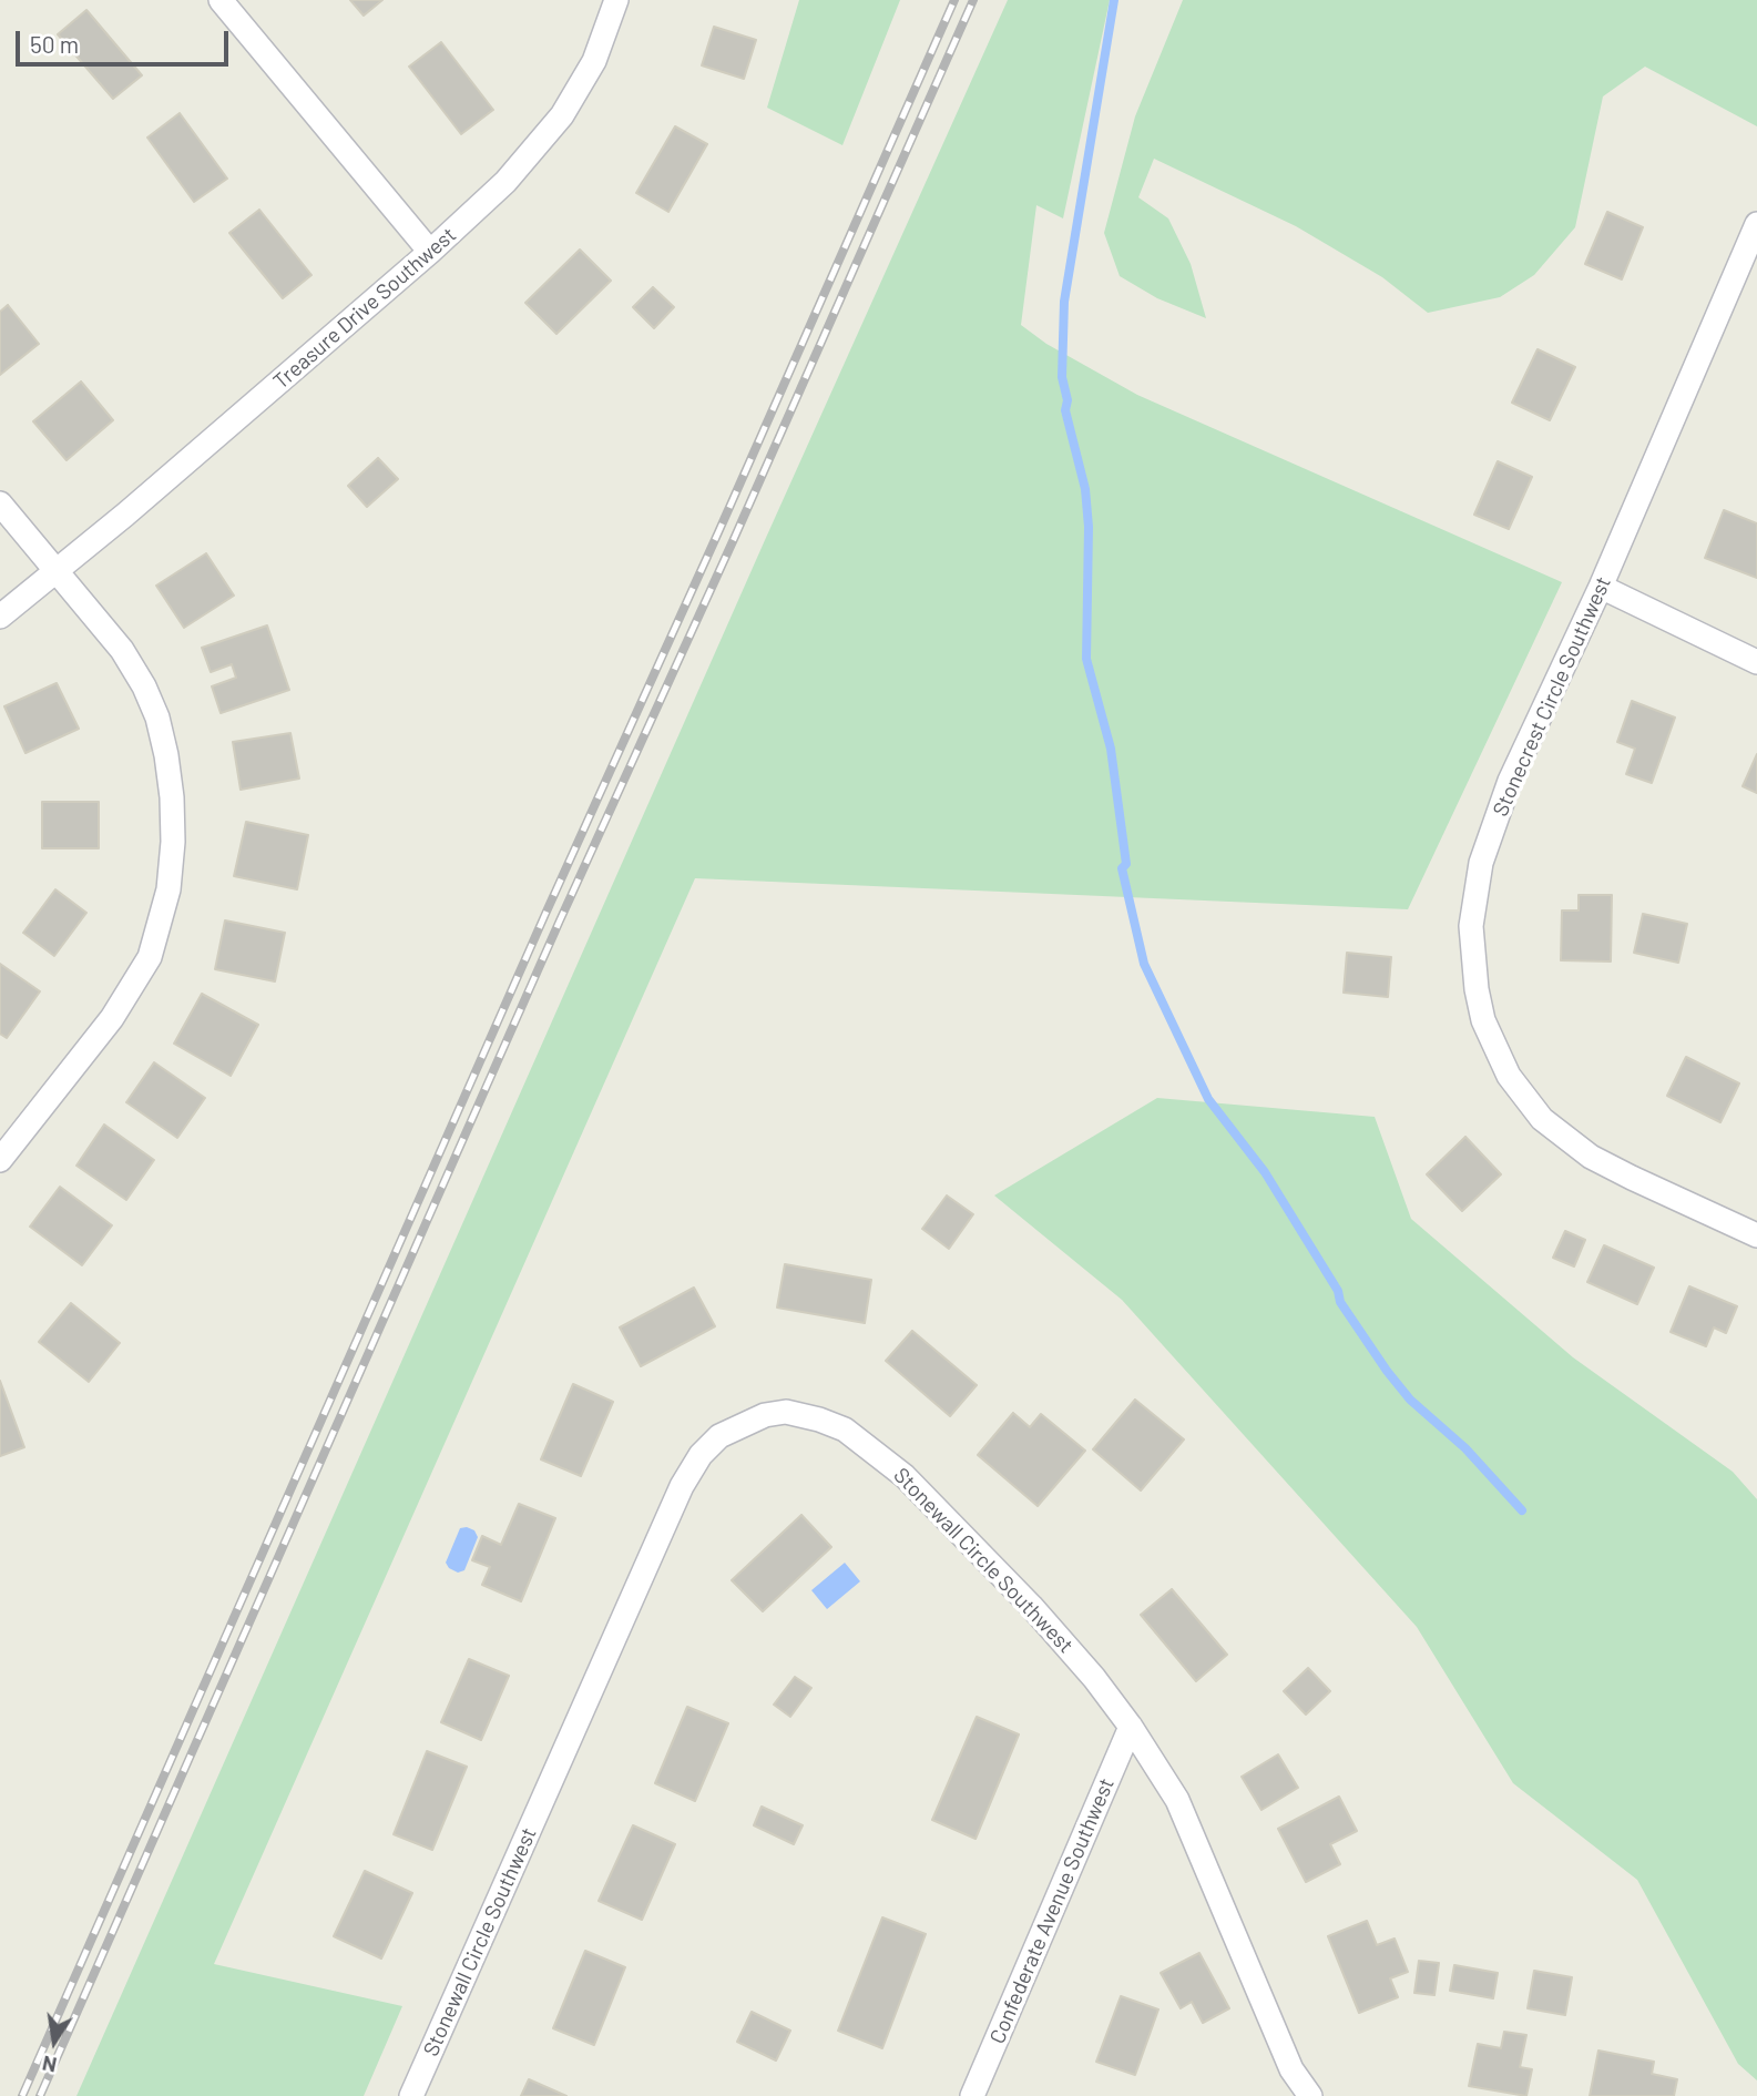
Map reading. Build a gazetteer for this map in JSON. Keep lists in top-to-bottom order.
{
  "streets": {
    "street": [
      "Treasure Drive Southwest",
      "Stonecrest Circle Southwest",
      "Stonewall Circle Southwest",
      "Confederate Avenue Southwest"
    ]
  },
  "crossings": [
    ["Stonewall Circle Southwest", "Confederate Avenue Southwest"]
  ],
  "scale_bar": "50 m",
  "north": "bottom"
}
